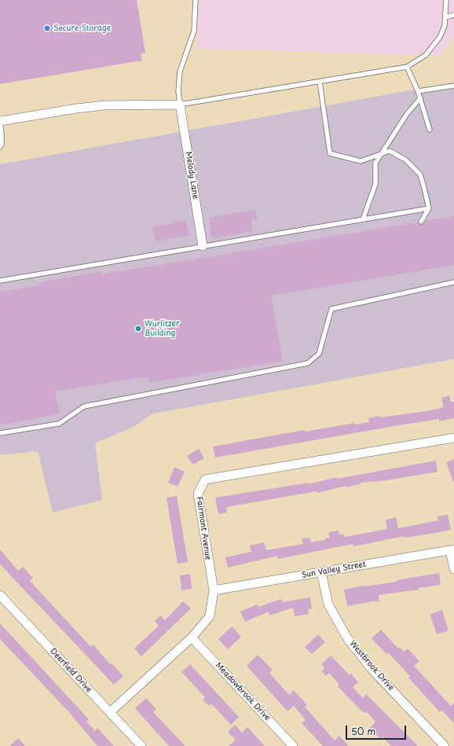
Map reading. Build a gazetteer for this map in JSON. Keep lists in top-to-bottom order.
{
  "streets": {
    "street": [
      "Melody Lane",
      "Fairmont Avenue",
      "Sun Valley Street",
      "Westbrook Drive",
      "Deerfield Drive",
      "Meadowbrook Drive"
    ]
  },
  "crossings": [
    ["Fairmont Avenue", "Sun Valley Street"],
    ["Fairmont Avenue", "Deerfield Drive"],
    ["Fairmont Avenue", "Meadowbrook Drive"],
    ["Sun Valley Street", "Westbrook Drive"]
  ],
  "places": ["Secure Storage", "Wurlitzer Building"],
  "scale_bar": "50 m"
}
